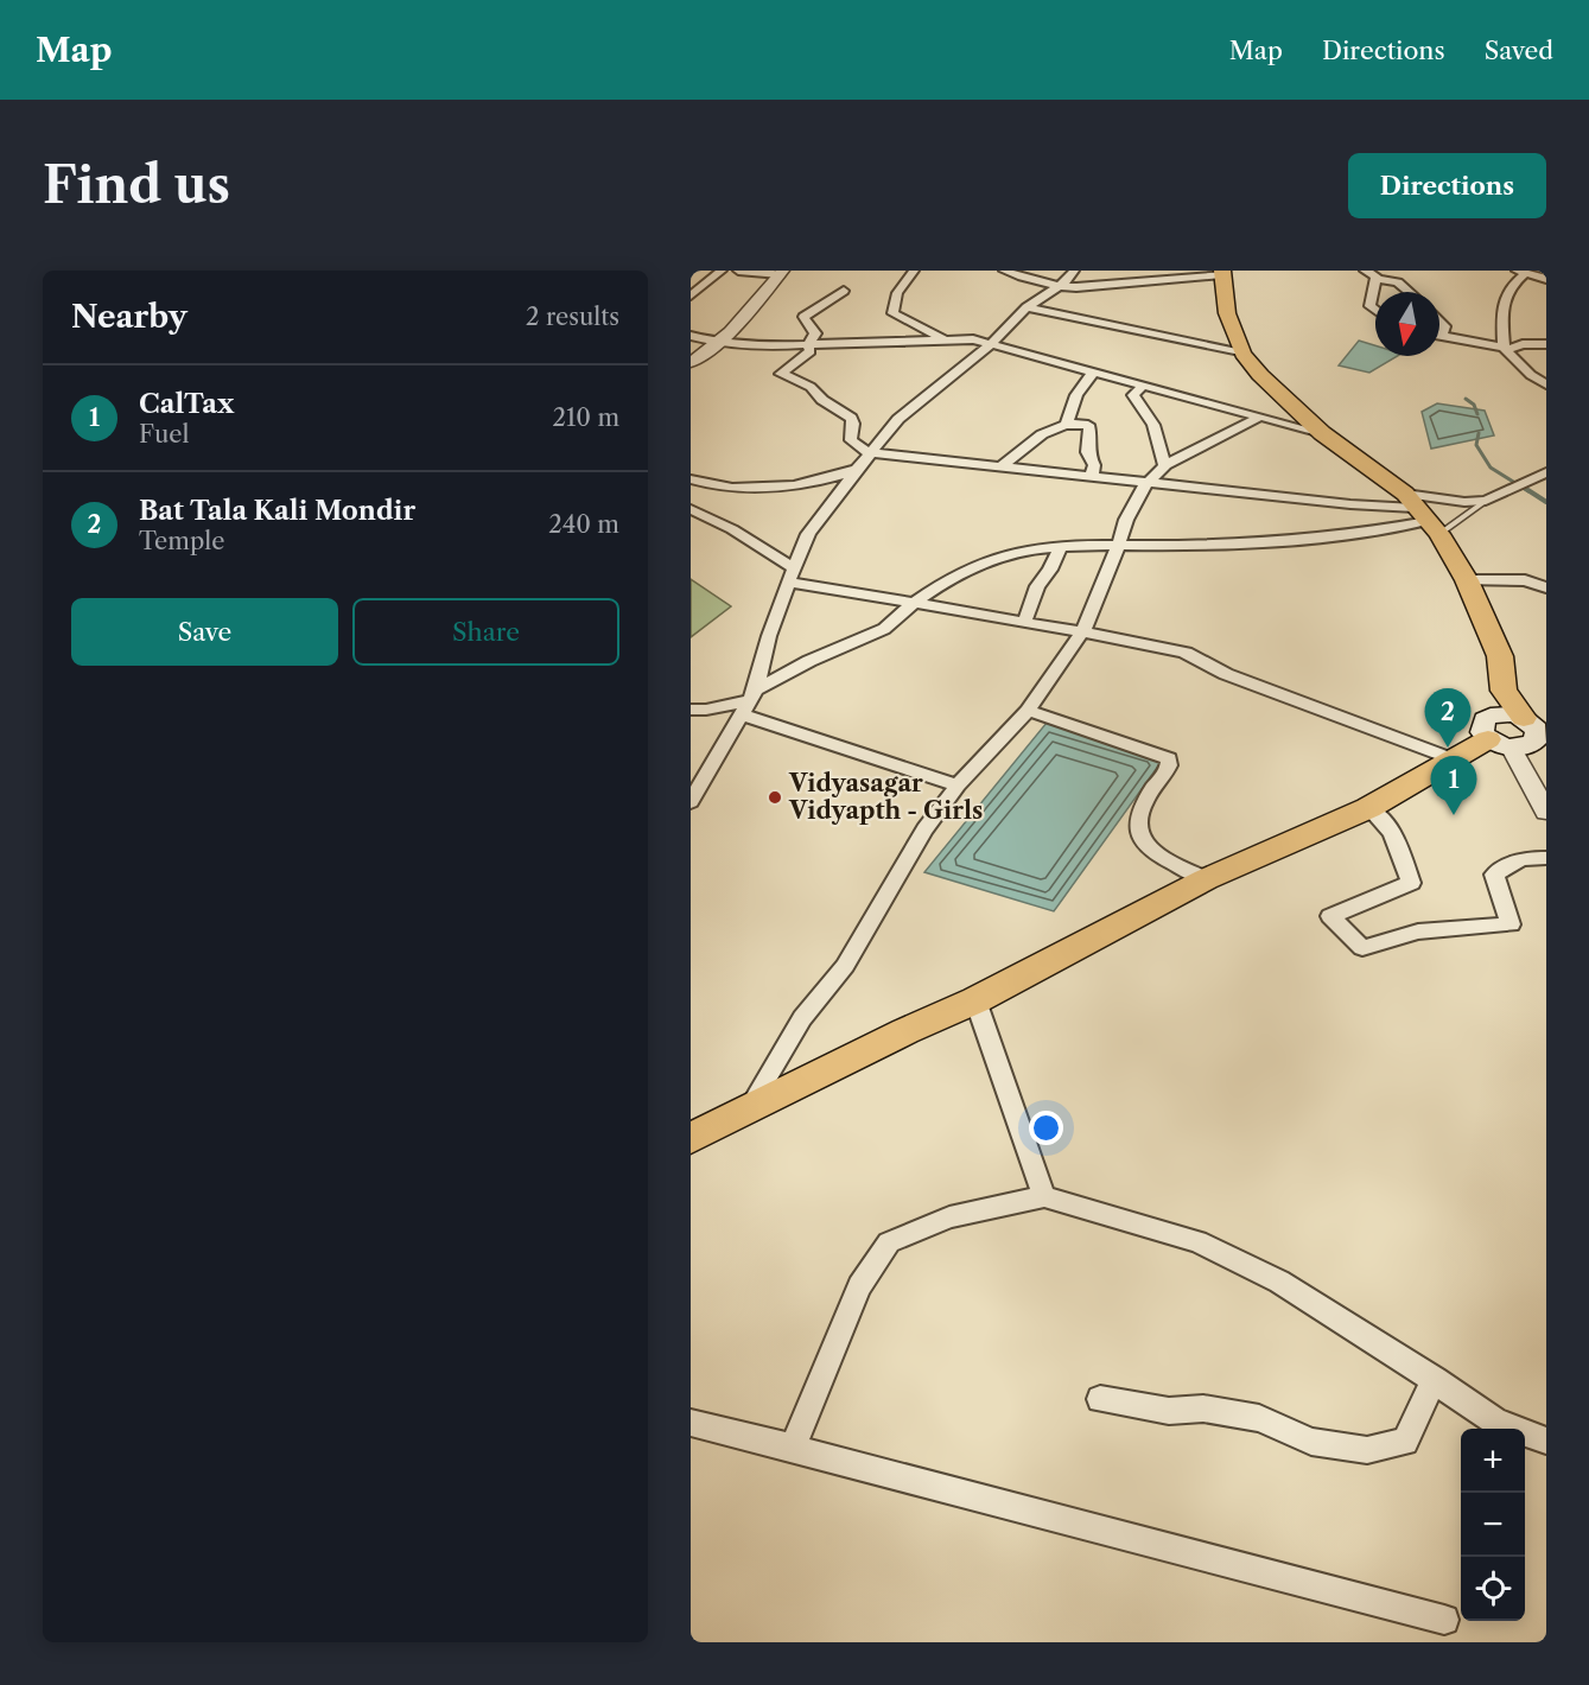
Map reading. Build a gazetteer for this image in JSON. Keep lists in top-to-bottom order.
{
  "places": ["Vidyasagar Vidyapth - Girls"],
  "north": "bottom",
  "page": {
    "header": "Map",
    "nav": ["Map", "Directions", "Saved"],
    "buttons": [
      "Directions",
      ["Save", "Share"]
    ],
    "title": "Find us",
    "heading": ["Nearby", "2 results"],
    "list": [
      {
        "mark": "1",
        "name": "CalTax",
        "note": "Fuel",
        "value": "210 m"
      },
      {
        "mark": "2",
        "name": "Bat Tala Kali Mondir",
        "note": "Temple",
        "value": "240 m"
      }
    ],
    "pins": ["2", "1"],
    "map_buttons": ["+", "−"]
  }
}
